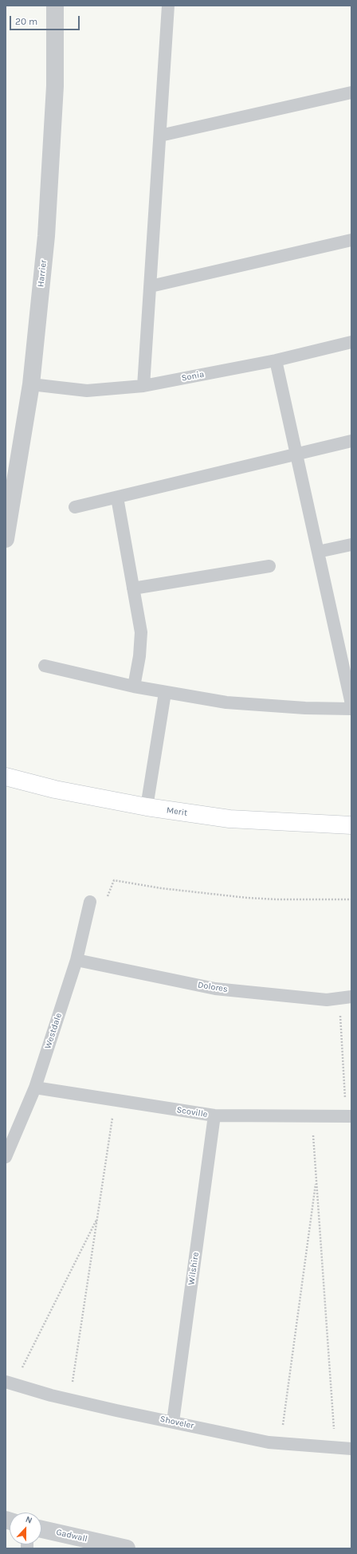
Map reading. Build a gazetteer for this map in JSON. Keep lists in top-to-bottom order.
{
  "streets": {
    "street": ["Harrier", "Merit", "Gadwall"],
    "lane": [
      "Sonia",
      "Dolores",
      "Westdale",
      "Scoville",
      "Wilshire",
      "Shoveler"
    ]
  },
  "crossings": [
    ["Harrier", "Sonia"],
    ["Dolores", "Westdale"],
    ["Westdale", "Scoville"],
    ["Scoville", "Wilshire"],
    ["Wilshire", "Shoveler"]
  ],
  "scale_bar": "20 m",
  "north": "top"
}
